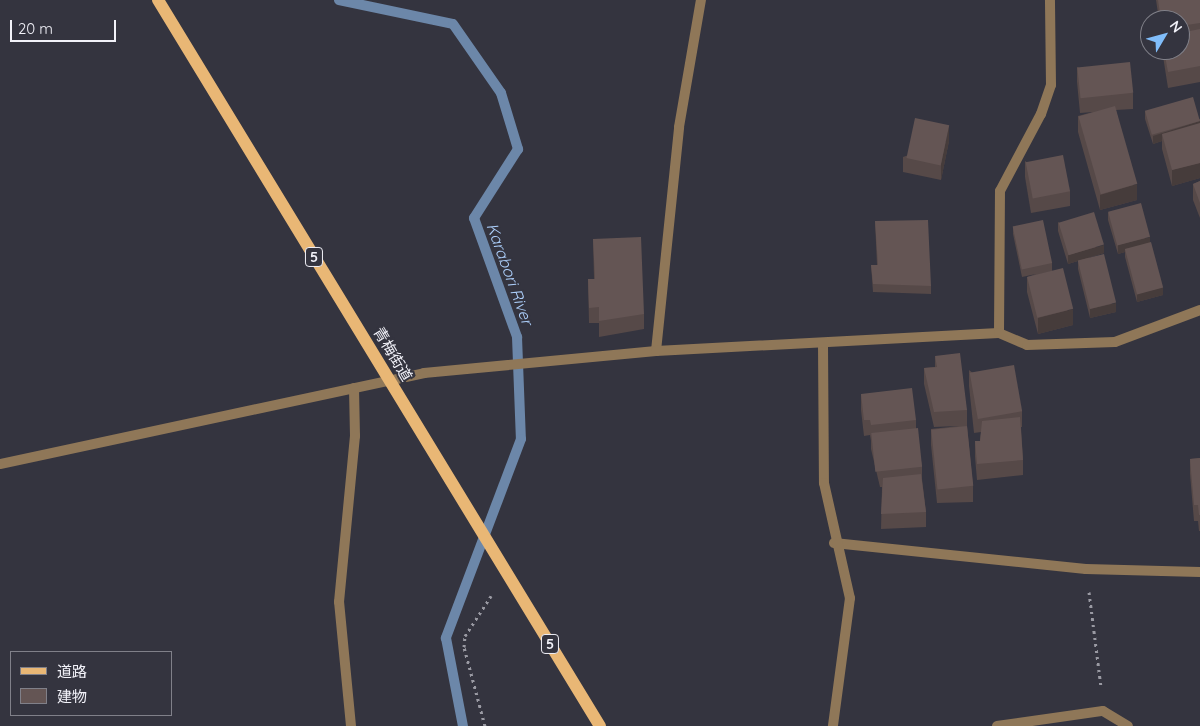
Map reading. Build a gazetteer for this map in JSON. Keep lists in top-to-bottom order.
{
  "streets": {
    "main road": ["5", "青梅街道"]
  },
  "water": ["Karabori River"],
  "legend": ["道路", "建物"],
  "scale_bar": "20 m",
  "north": "top right"
}
